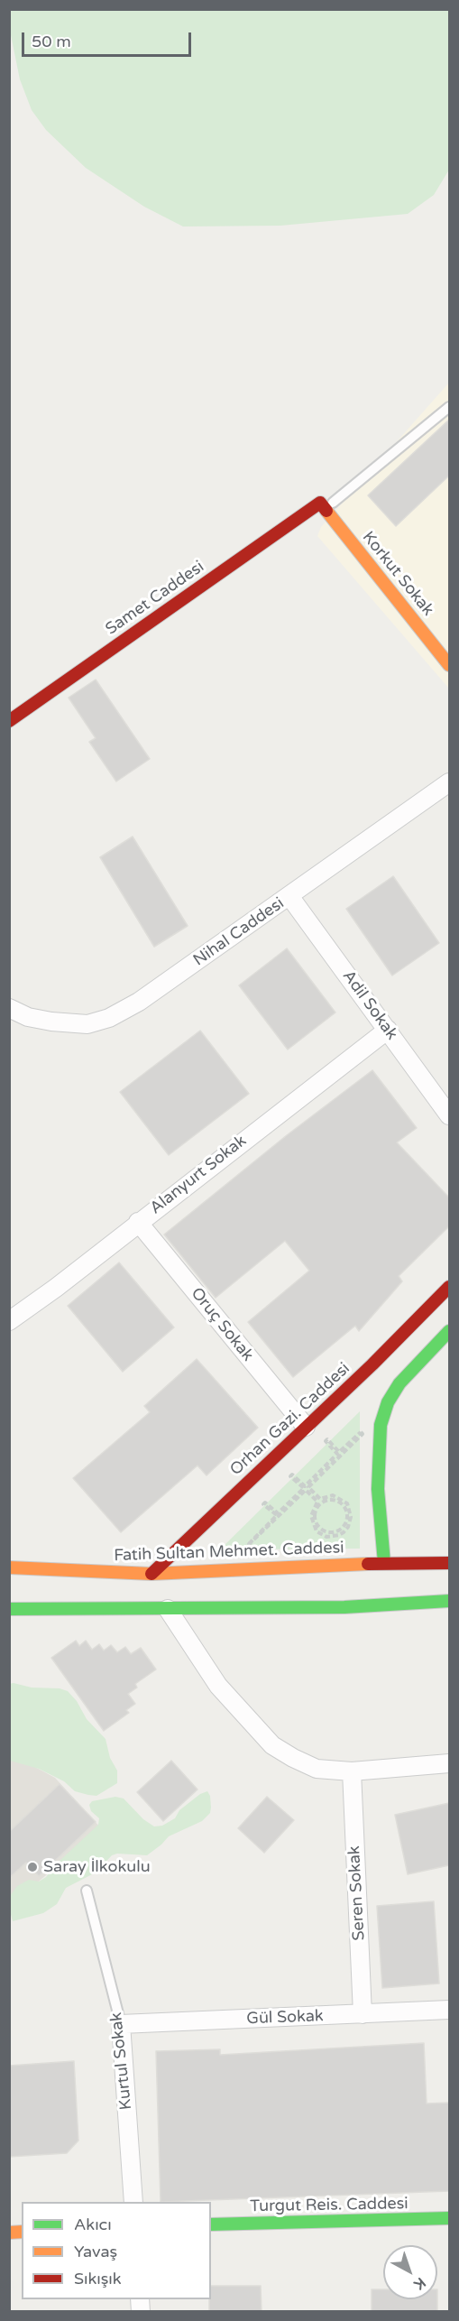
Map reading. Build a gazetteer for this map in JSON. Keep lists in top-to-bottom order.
{
  "streets": {
    "street": [
      "Korkut Sokak",
      "Samet Caddesi",
      "Nihal Caddesi",
      "Adil Sokak",
      "Alanyurt Sokak",
      "Oruç Sokak",
      "Orhan Gazi. Caddesi",
      "Fatih Sultan Mehmet. Caddesi",
      "Seren Sokak",
      "Gül Sokak",
      "Kurtul Sokak",
      "Turgut Reis. Caddesi"
    ]
  },
  "crossings": [
    ["Korkut Sokak", "Samet Caddesi"],
    ["Nihal Caddesi", "Adil Sokak"],
    ["Adil Sokak", "Alanyurt Sokak"],
    ["Alanyurt Sokak", "Oruç Sokak"],
    ["Oruç Sokak", "Orhan Gazi. Caddesi"],
    ["Orhan Gazi. Caddesi", "Fatih Sultan Mehmet. Caddesi"],
    ["Seren Sokak", "Gül Sokak"],
    ["Gül Sokak", "Kurtul Sokak"]
  ],
  "places": ["Saray İlkokulu"],
  "legend": ["Akıcı", "Yavaş", "Sıkışık"],
  "scale_bar": "50 m",
  "north": "bottom right"
}
